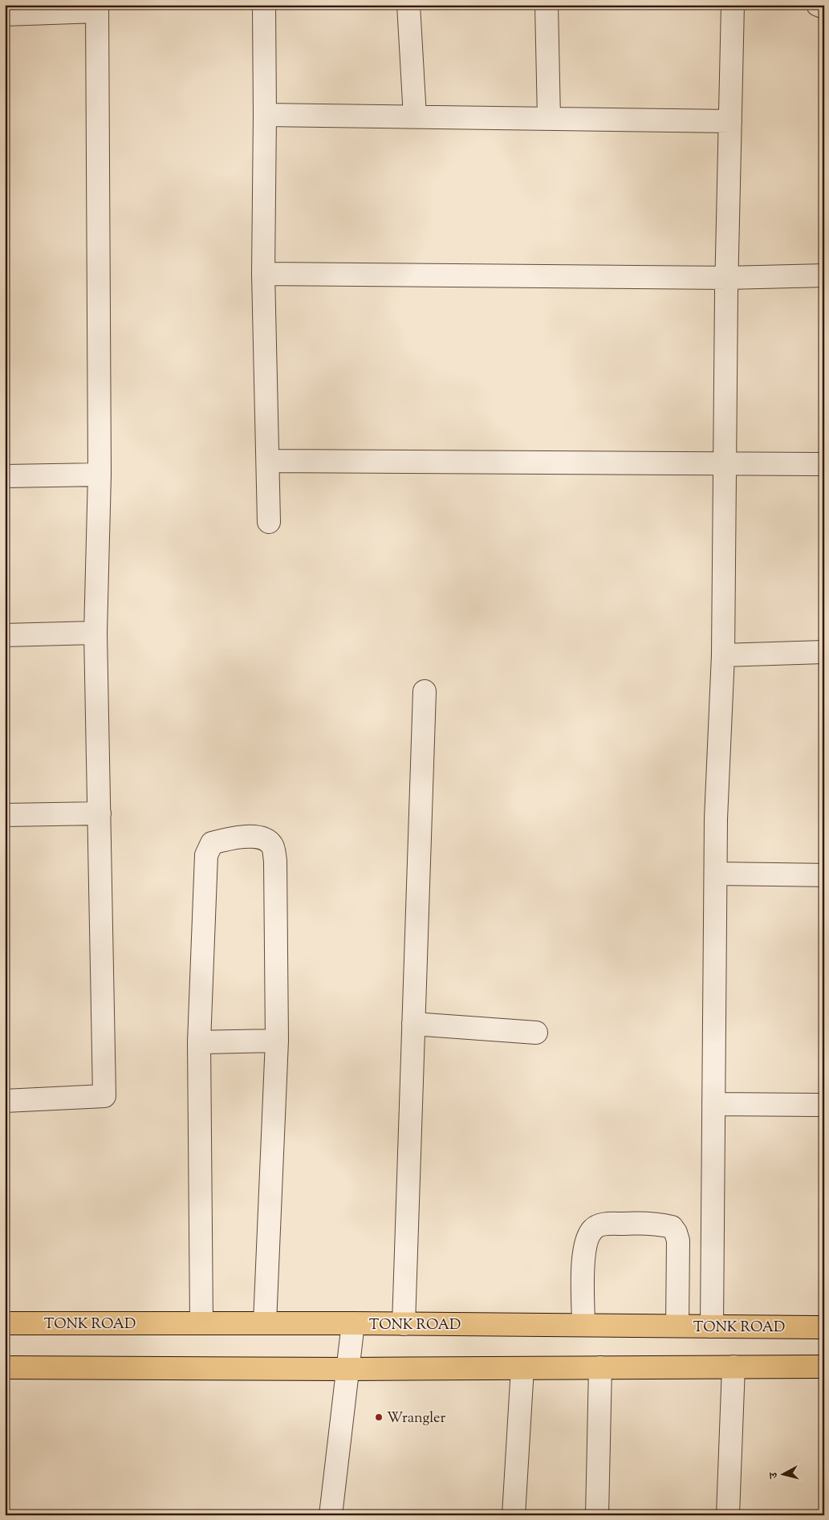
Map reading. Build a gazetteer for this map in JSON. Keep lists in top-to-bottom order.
{
  "streets": {
    "main road": ["TONK ROAD"]
  },
  "places": ["Wrangler"],
  "north": "left"
}
